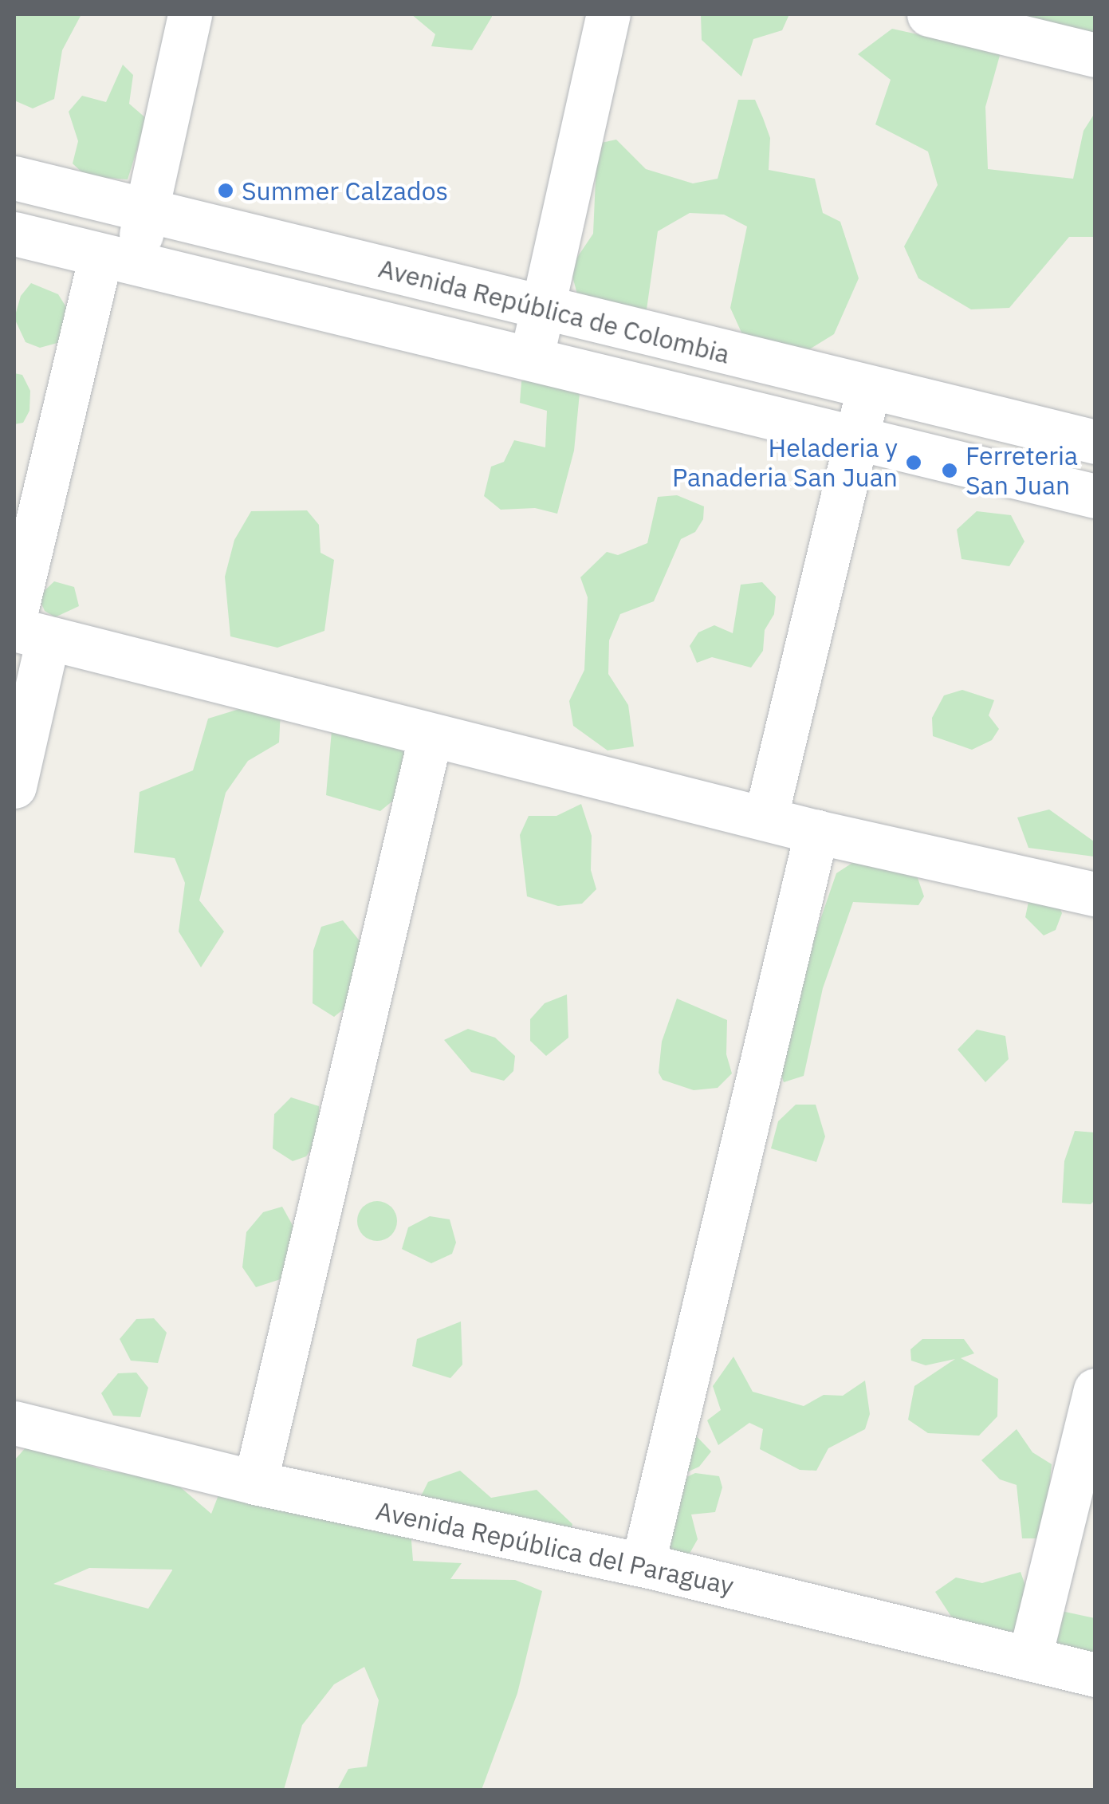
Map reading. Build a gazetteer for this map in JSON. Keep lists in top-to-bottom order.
{
  "streets": {
    "street": ["Avenida República de Colombia", "Avenida República del Paraguay"]
  },
  "places": ["Summer Calzados", "Heladeria y Panaderia San Juan", "Ferreteria San Juan"]
}
